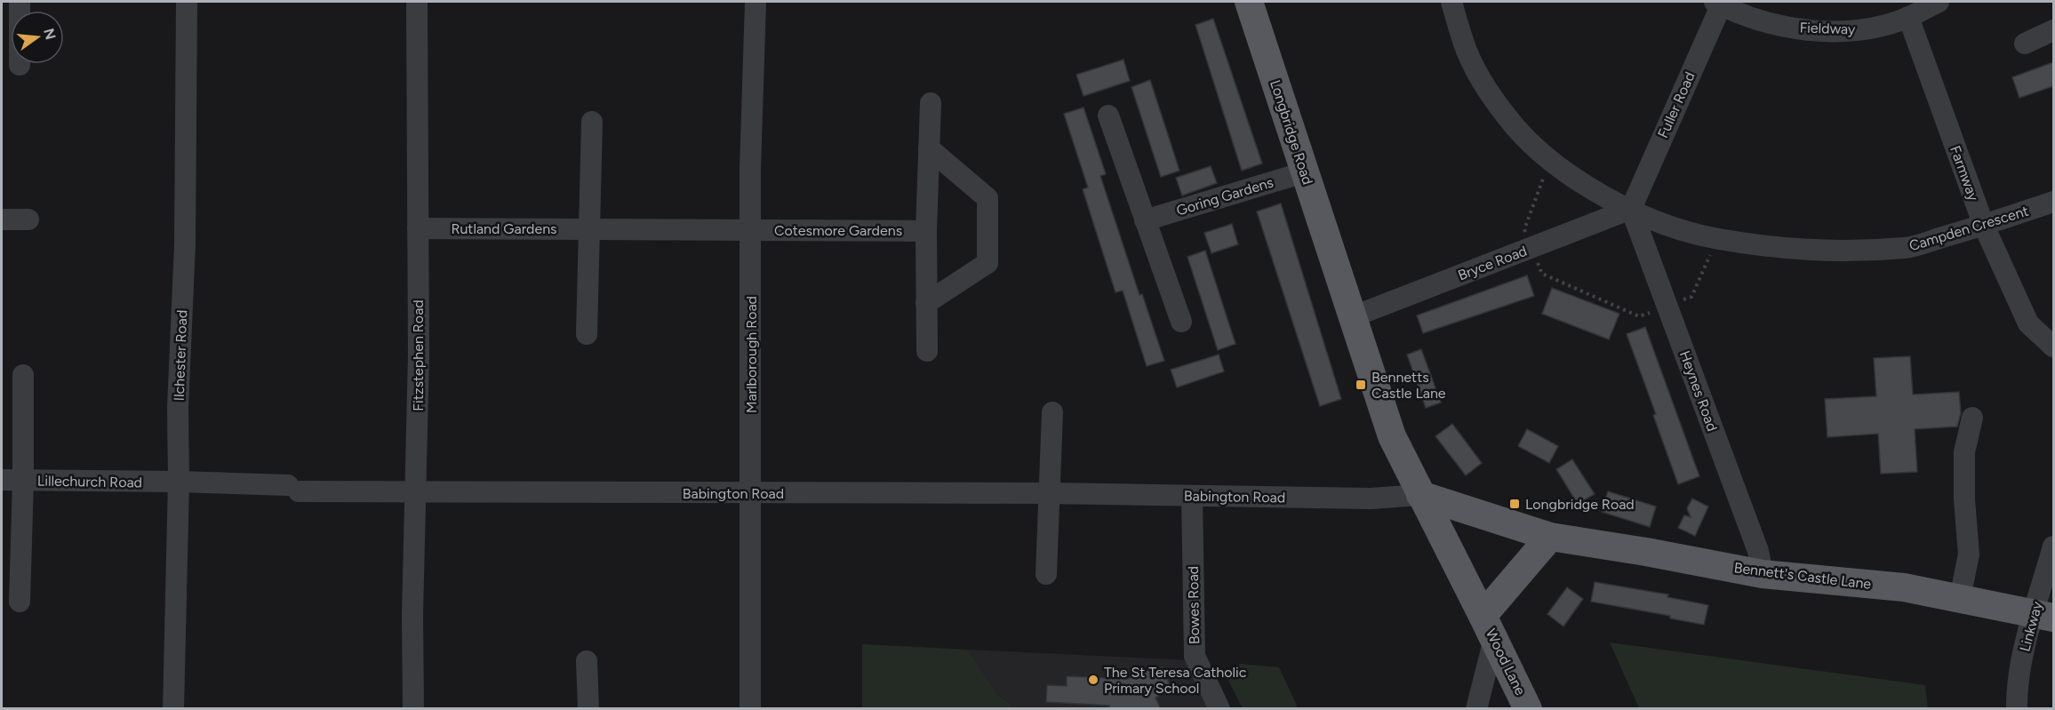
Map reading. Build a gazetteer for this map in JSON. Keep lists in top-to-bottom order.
{
  "streets": {
    "main road": ["Longbridge Road", "Bennett's Castle Lane", "Wood Lane"],
    "street": [
      "Fieldway",
      "Fuller Road",
      "Farmway",
      "Goring Gardens",
      "Rutland Gardens",
      "Campden Crescent",
      "Cotesmore Gardens",
      "Bryce Road",
      "Marlborough Road",
      "Ilchester Road",
      "Fitzstephen Road",
      "Heynes Road",
      "Lillechurch Road",
      "Babington Road",
      "Bowes Road",
      "Linkway"
    ]
  },
  "crossings": [
    ["Fieldway", "Fuller Road"],
    ["Fieldway", "Farmway"],
    ["Fuller Road", "Campden Crescent"],
    ["Fuller Road", "Bryce Road"],
    ["Fuller Road", "Heynes Road"],
    ["Longbridge Road", "Goring Gardens"],
    ["Longbridge Road", "Bryce Road"],
    ["Longbridge Road", "Babington Road"],
    ["Longbridge Road", "Bennett's Castle Lane"],
    ["Longbridge Road", "Wood Lane"],
    ["Farmway", "Campden Crescent"],
    ["Rutland Gardens", "Cotesmore Gardens"],
    ["Rutland Gardens", "Marlborough Road"],
    ["Rutland Gardens", "Fitzstephen Road"],
    ["Campden Crescent", "Bryce Road"],
    ["Campden Crescent", "Heynes Road"],
    ["Cotesmore Gardens", "Marlborough Road"],
    ["Bryce Road", "Heynes Road"],
    ["Marlborough Road", "Babington Road"],
    ["Ilchester Road", "Lillechurch Road"],
    ["Fitzstephen Road", "Babington Road"],
    ["Heynes Road", "Bennett's Castle Lane"],
    ["Lillechurch Road", "Babington Road"],
    ["Babington Road", "Bennett's Castle Lane"],
    ["Babington Road", "Bowes Road"],
    ["Bennett's Castle Lane", "Linkway"]
  ],
  "places": {
    "transit": ["Bennetts Castle Lane", "Longbridge Road"],
    "other": ["The St Teresa Catholic Primary School"]
  },
  "north": "right"
}
